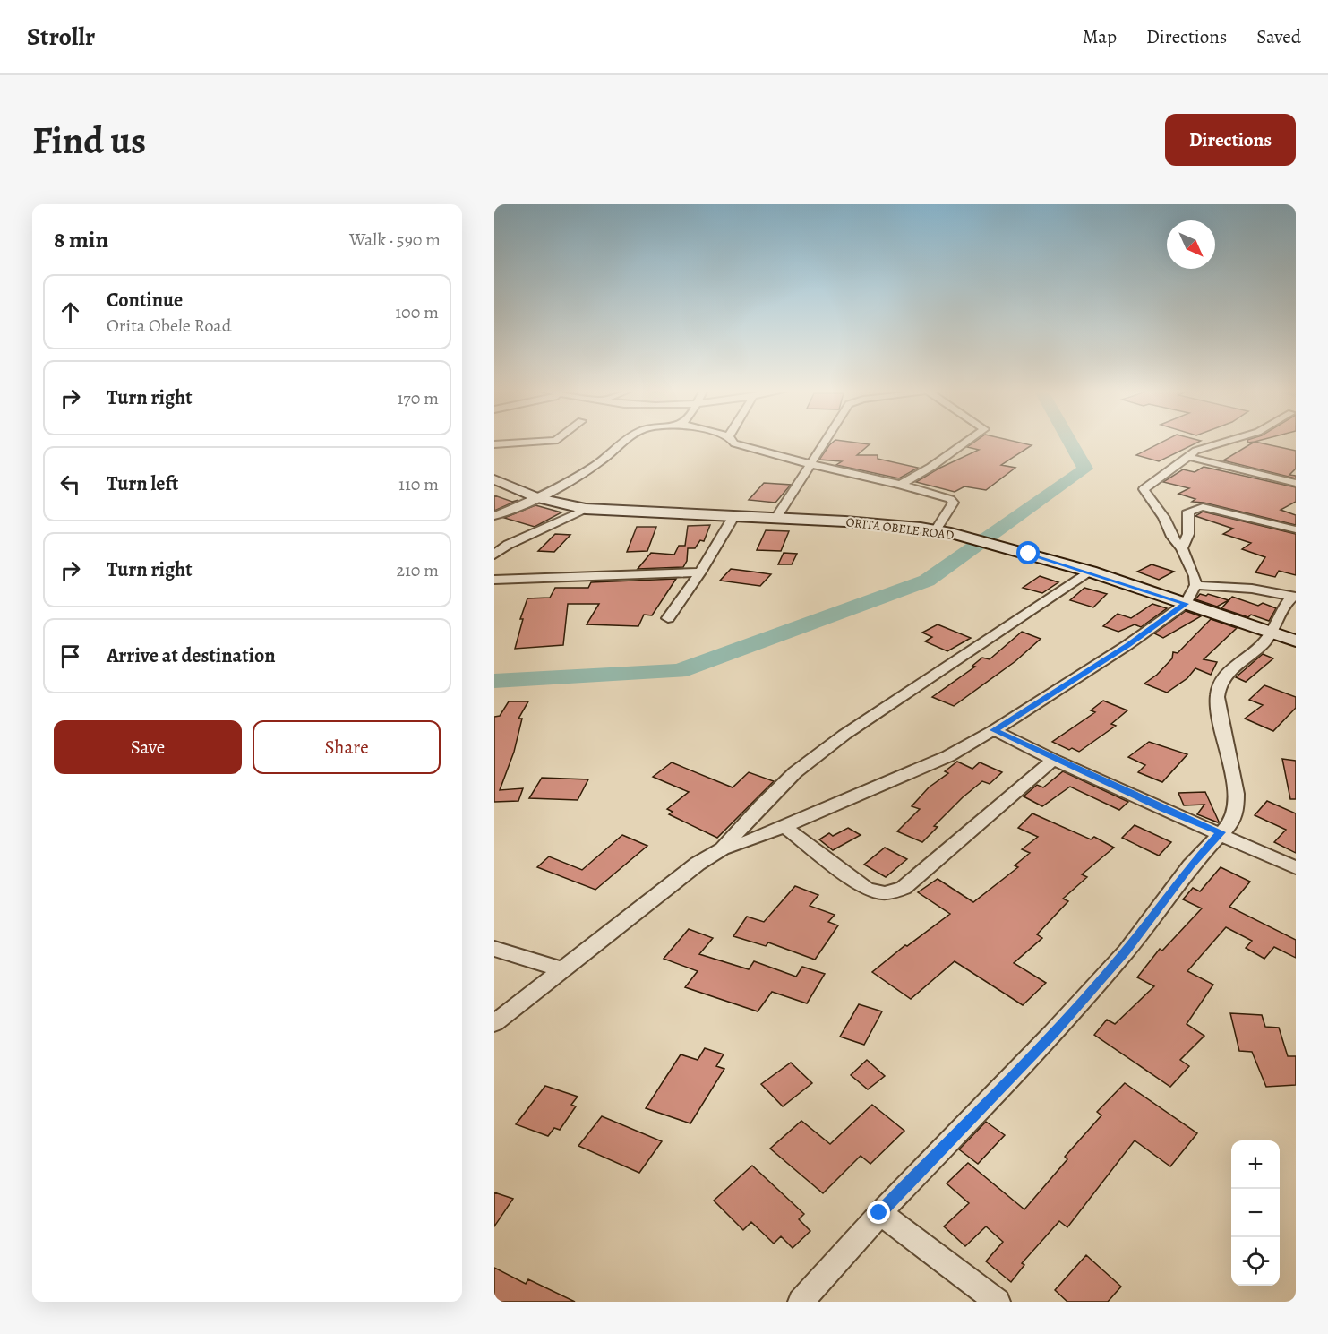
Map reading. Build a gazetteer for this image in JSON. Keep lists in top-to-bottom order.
{
  "streets": {
    "main road": ["ORITA OBELE ROAD"]
  },
  "north": "bottom right",
  "page": {
    "header": "Strollr",
    "nav": ["Map", "Directions", "Saved"],
    "buttons": [
      "Directions",
      ["Save", "Share"]
    ],
    "title": "Find us",
    "heading": ["8 min", "Walk · 590 m"],
    "list": [
      ["Continue", "Orita Obele Road", "100 m"],
      ["Turn right", "170 m"],
      ["Turn left", "110 m"],
      ["Turn right", "210 m"],
      "Arrive at destination"
    ],
    "map_buttons": ["+", "−"]
  }
}
